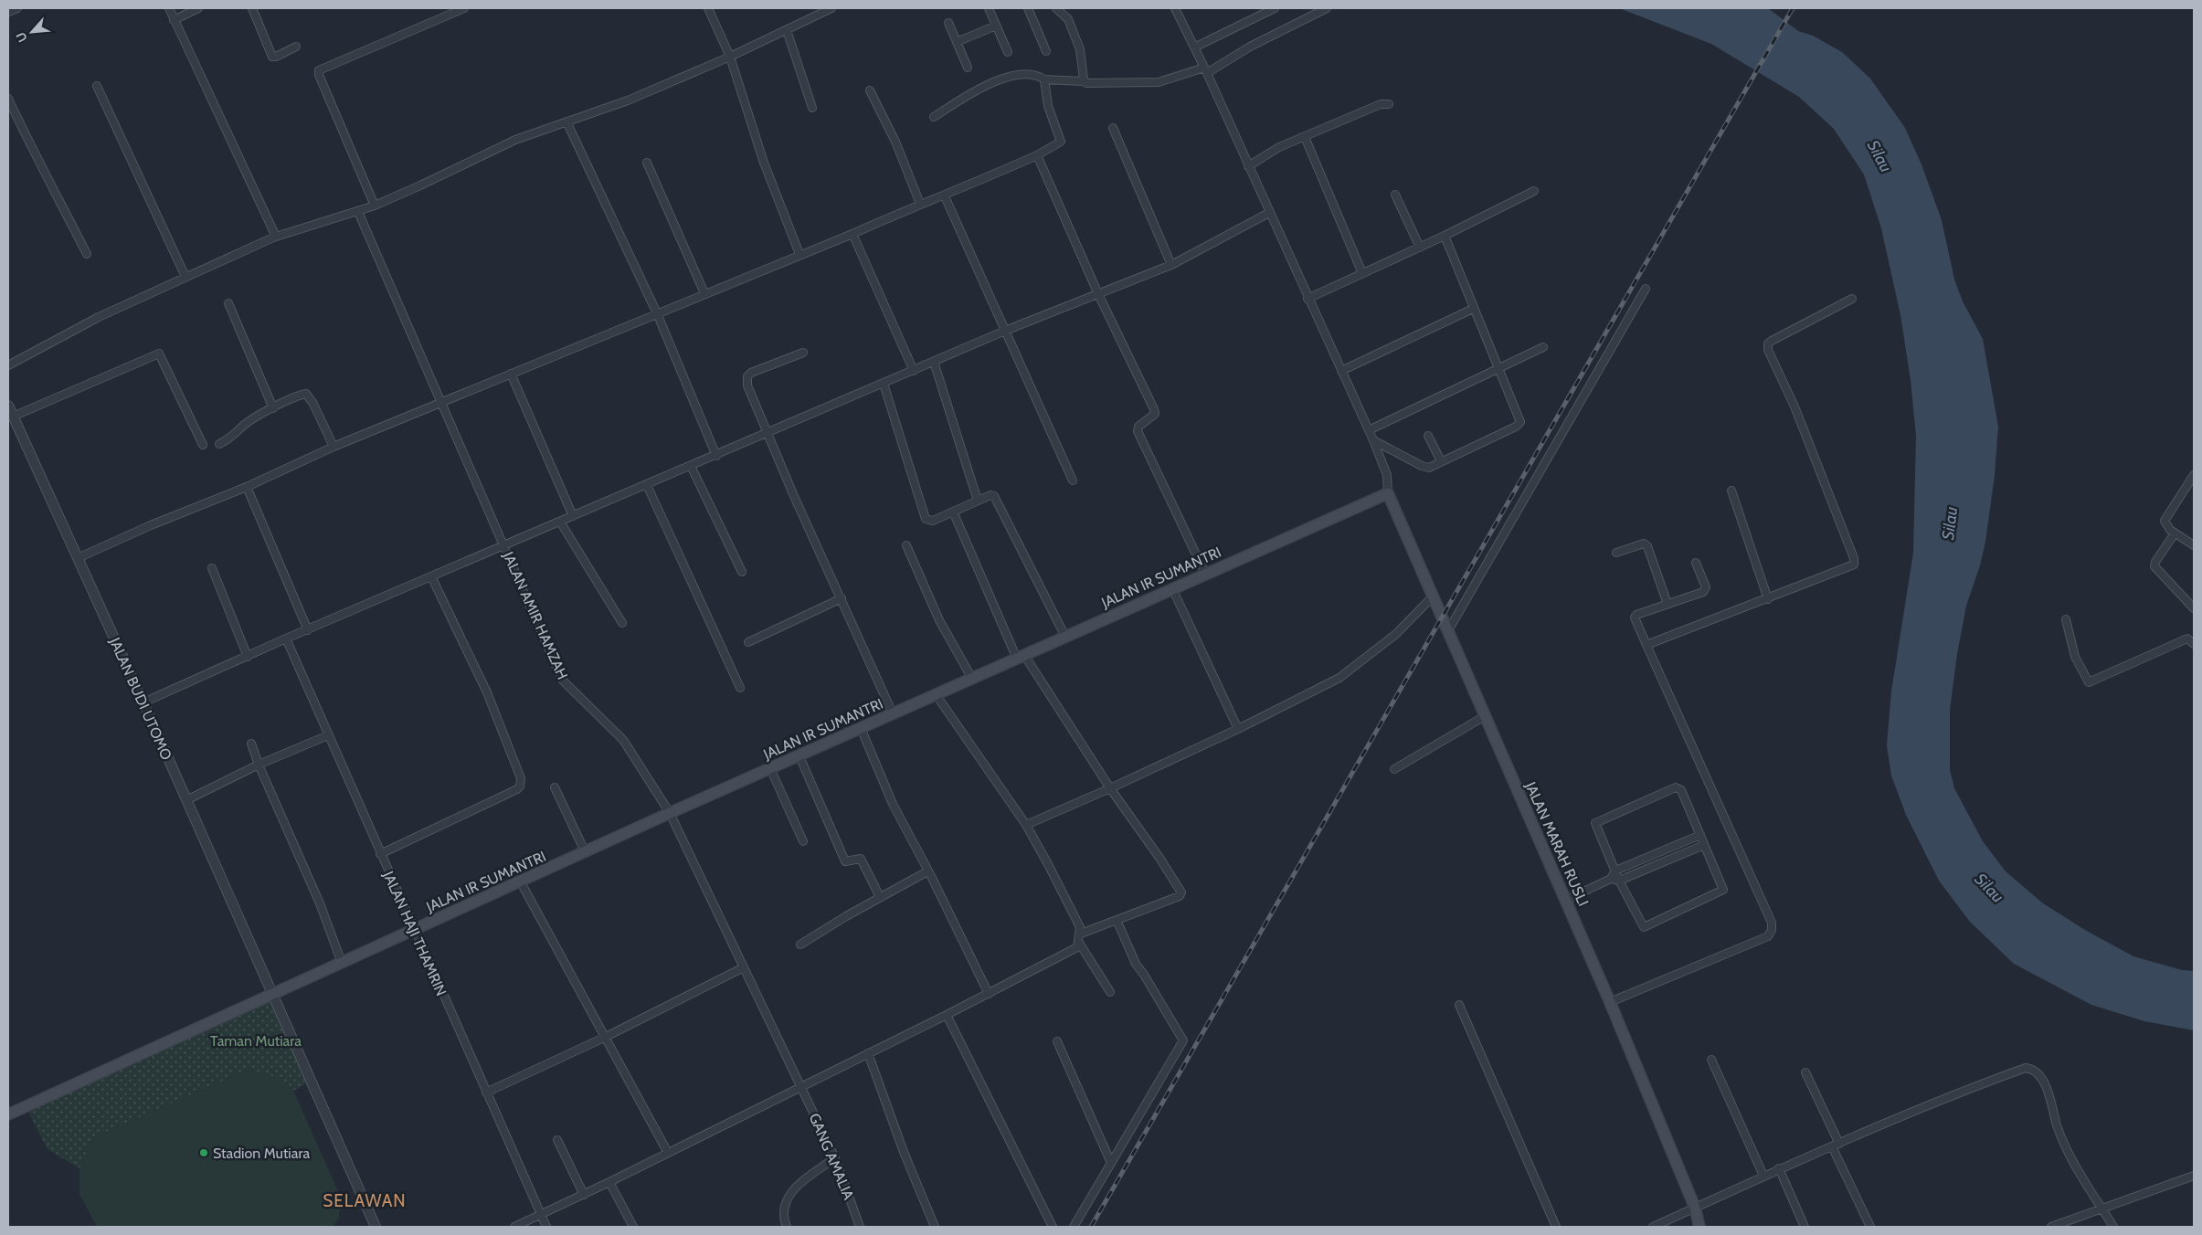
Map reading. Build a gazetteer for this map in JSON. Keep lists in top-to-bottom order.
{
  "streets": {
    "main road": ["JALAN IR SUMANTRI", "JALAN MARAH RUSLI"],
    "street": [
      "JALAN AMIR HAMZAH",
      "JALAN BUDI UTOMO",
      "JALAN HAJI THAMRIN",
      "GANG AMALIA"
    ]
  },
  "crossings": [
    ["JALAN IR SUMANTRI", "JALAN AMIR HAMZAH"],
    ["JALAN IR SUMANTRI", "JALAN BUDI UTOMO"],
    ["JALAN IR SUMANTRI", "JALAN MARAH RUSLI"],
    ["JALAN IR SUMANTRI", "JALAN HAJI THAMRIN"],
    ["JALAN AMIR HAMZAH", "GANG AMALIA"]
  ],
  "districts": ["SELAWAN"],
  "water": ["Silau"],
  "parks": ["Taman Mutiara"],
  "places": ["Stadion Mutiara"],
  "north": "bottom left"
}
